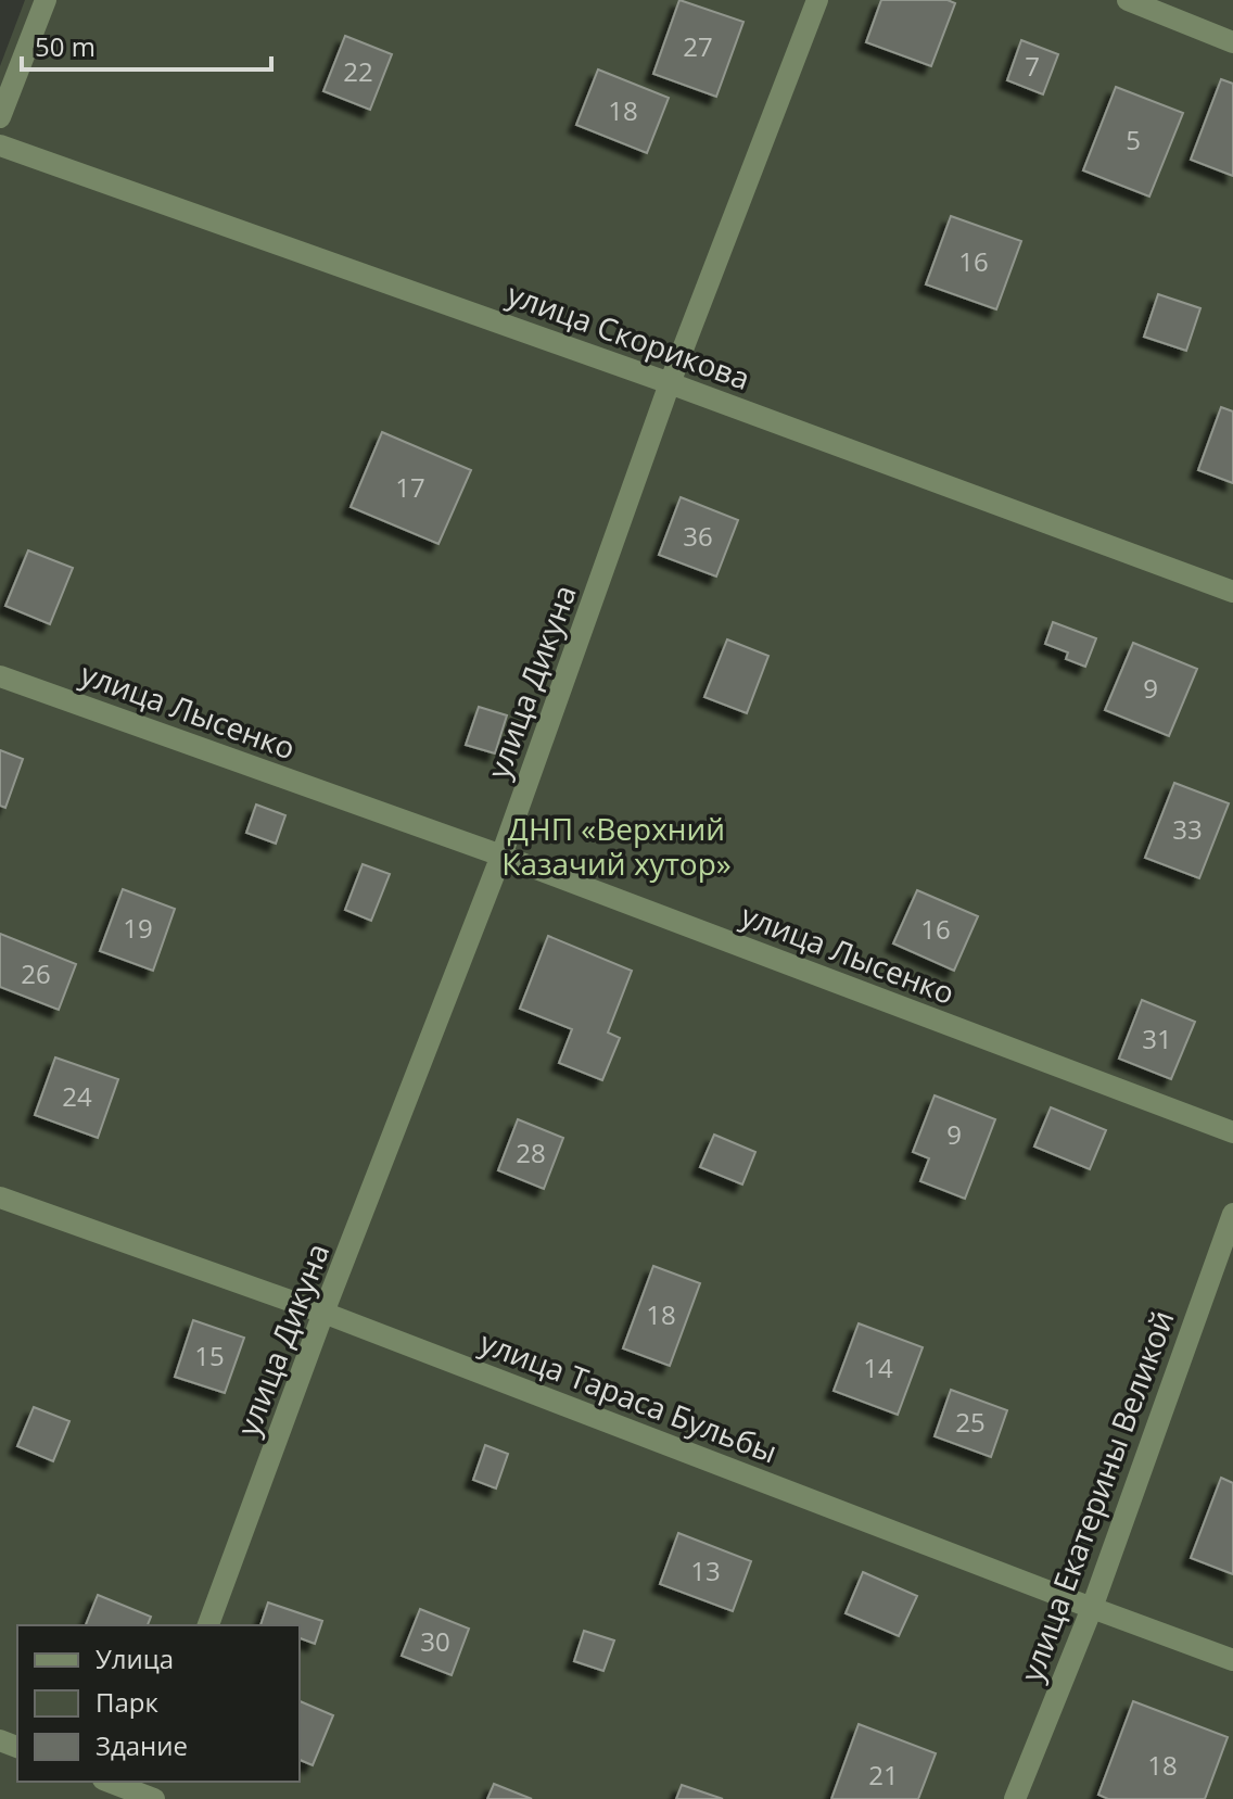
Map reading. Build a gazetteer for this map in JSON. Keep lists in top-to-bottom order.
{
  "streets": {
    "street": [
      "улица Скорикова",
      "улица Дикуна",
      "улица Лысенко",
      "улица Тараса Бульбы",
      "улица Екатерины Великой"
    ]
  },
  "crossings": [
    ["улица Скорикова", "улица Дикуна"],
    ["улица Дикуна", "улица Лысенко"],
    ["улица Дикуна", "улица Тараса Бульбы"],
    ["улица Тараса Бульбы", "улица Екатерины Великой"]
  ],
  "parks": ["ДНП «Верхний Казачий хутор»"],
  "house_numbers": [
    "27",
    "7",
    "22",
    "18",
    "5",
    "16",
    "17",
    "36",
    "9",
    "33",
    "19",
    "16",
    "26",
    "31",
    "24",
    "9",
    "28",
    "18",
    "15",
    "14",
    "25",
    "13",
    "30",
    "18",
    "21"
  ],
  "legend": ["Улица", "Парк", "Здание"],
  "scale_bar": "50 m"
}
